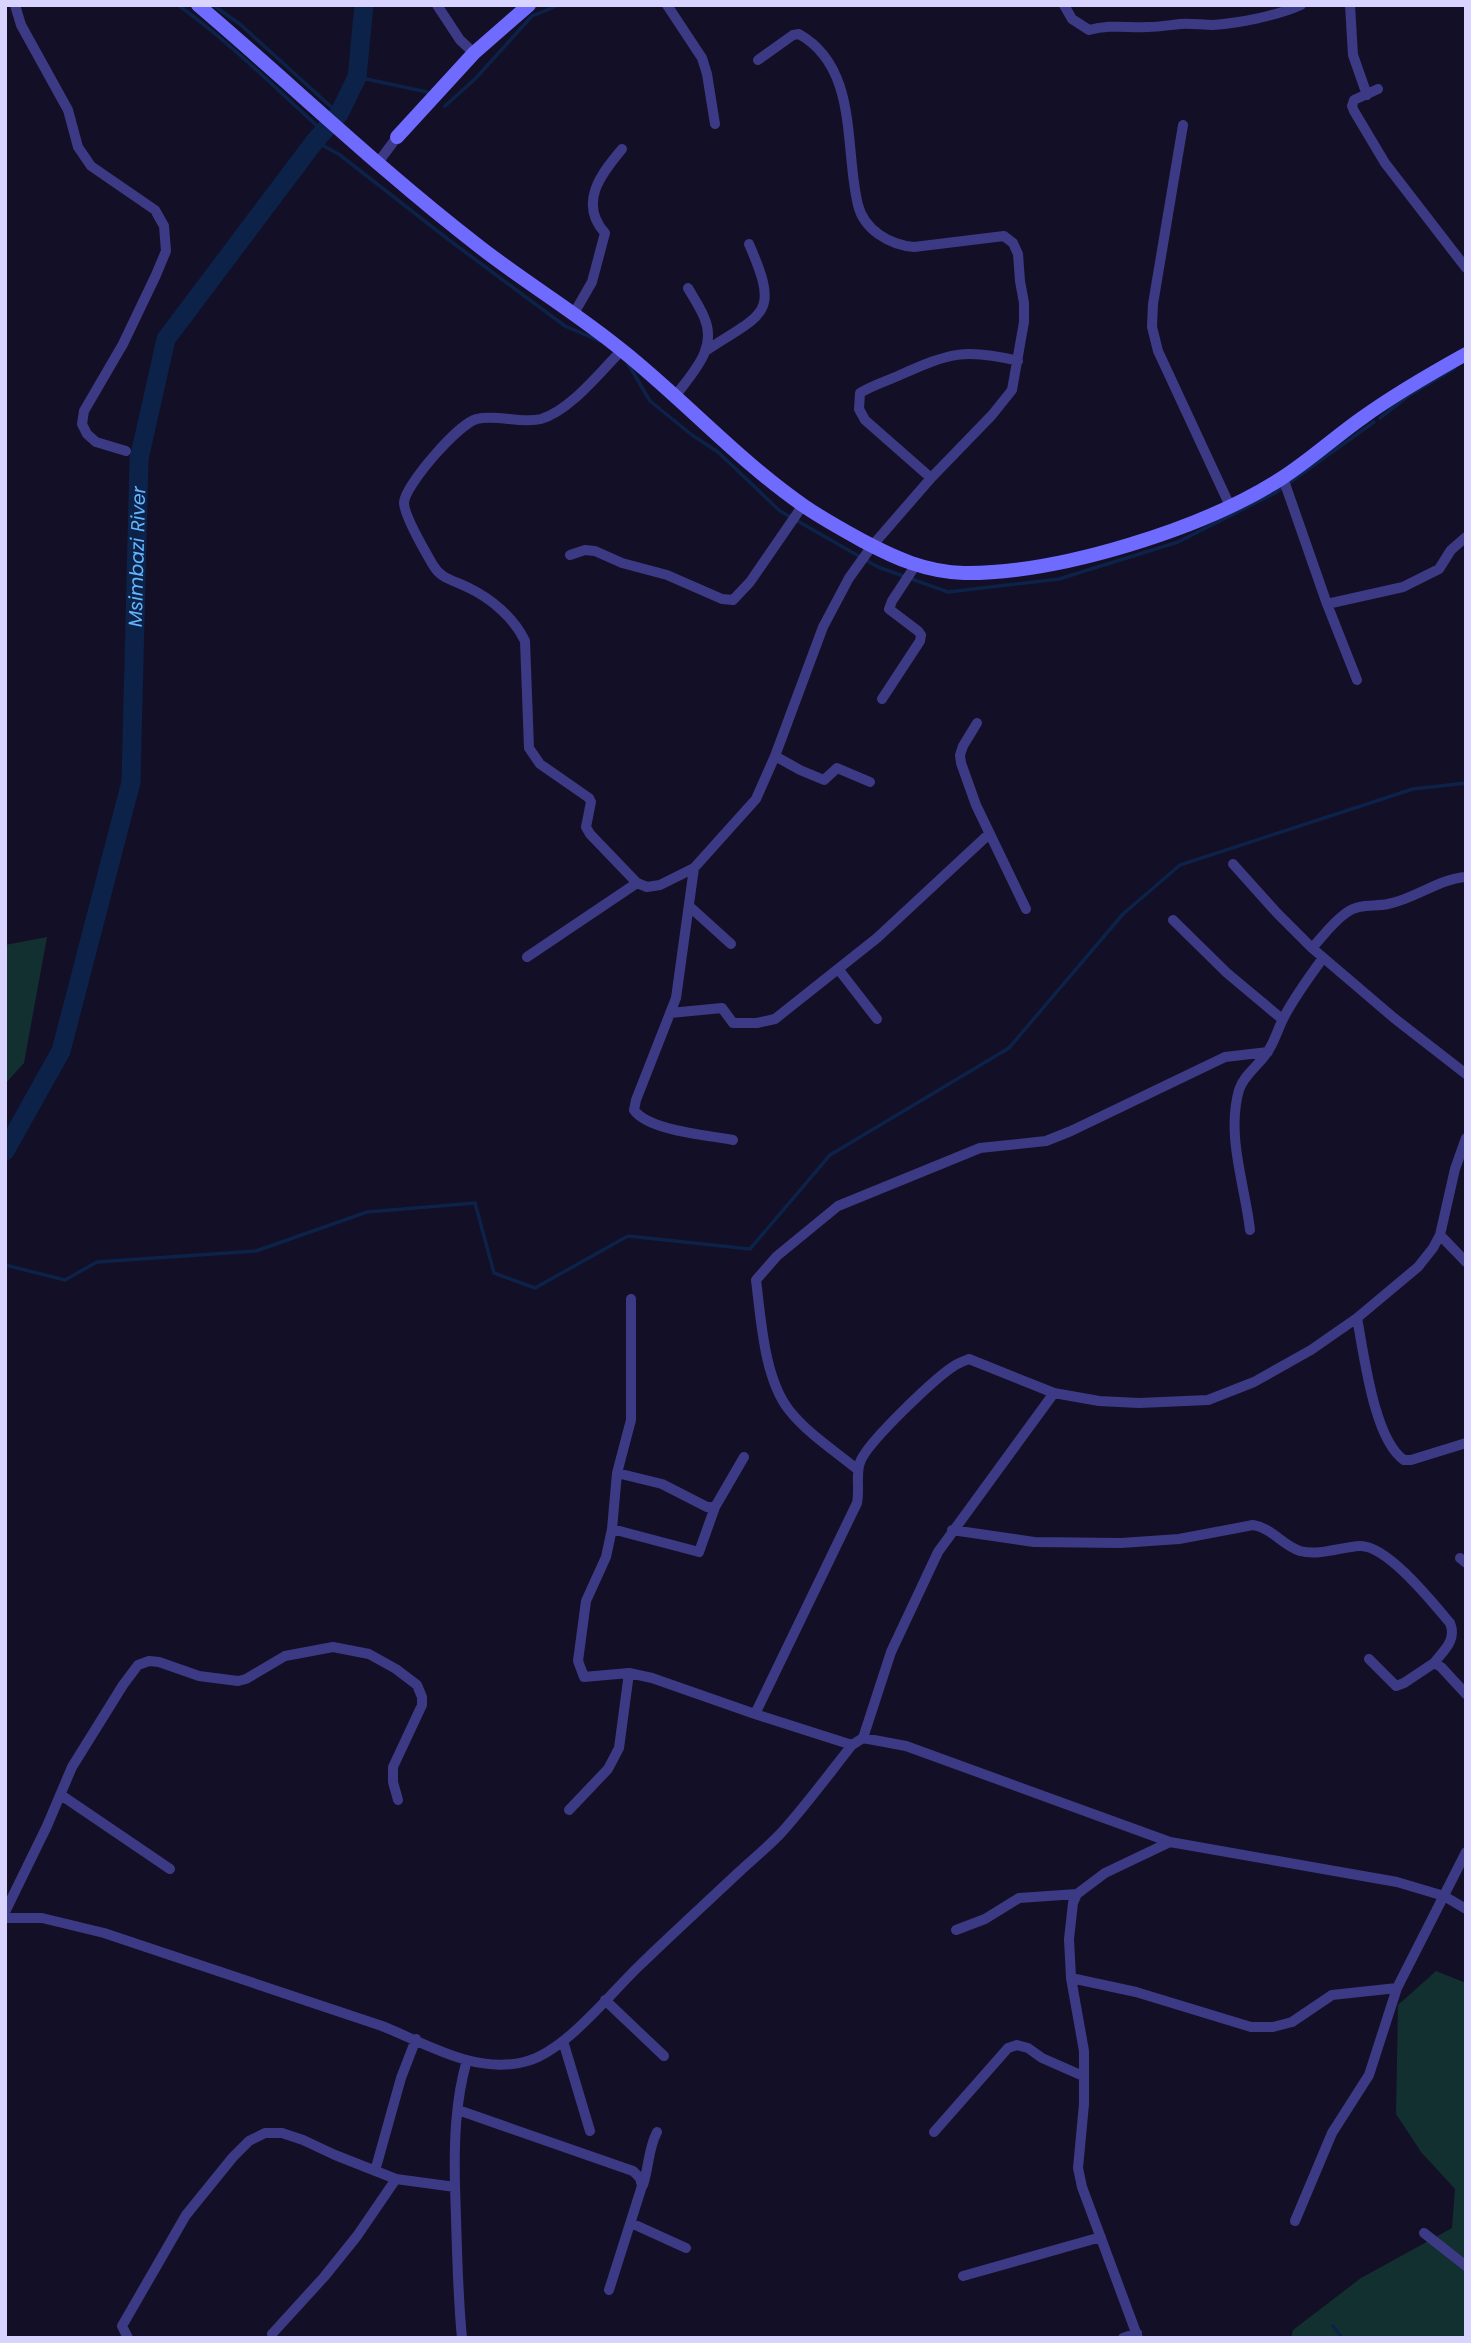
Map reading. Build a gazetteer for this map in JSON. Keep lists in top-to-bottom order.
{
  "water": ["Msimbazi River"]
}
